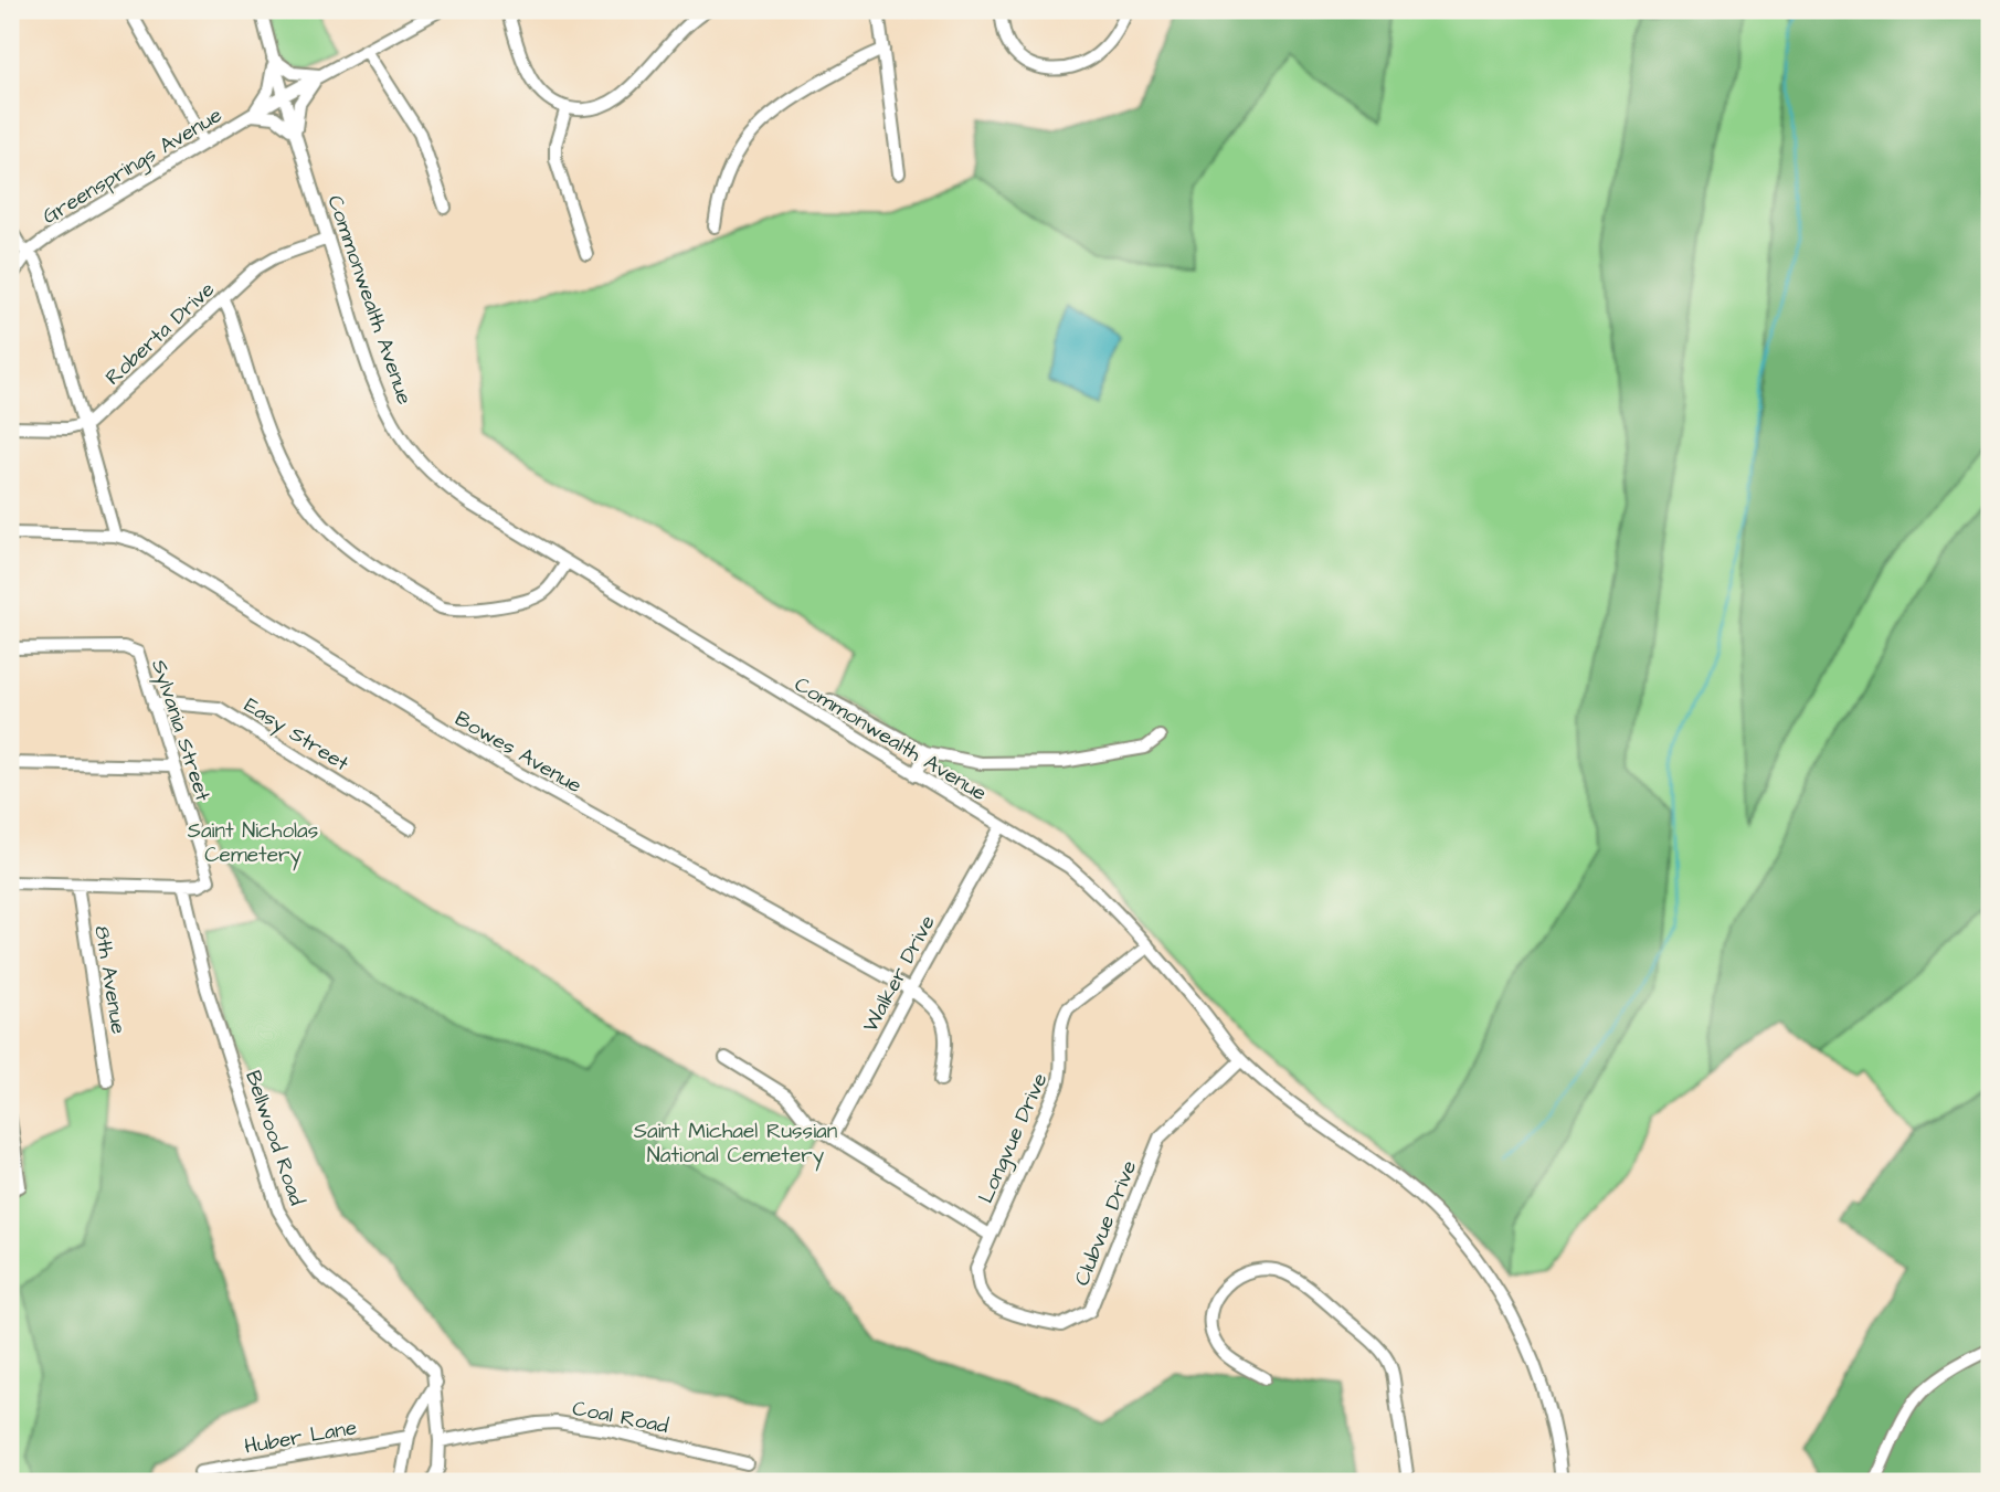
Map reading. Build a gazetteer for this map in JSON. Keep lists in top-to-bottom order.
{
  "streets": {
    "street": [
      "Greensprings Avenue",
      "Commonwealth Avenue",
      "Roberta Drive",
      "Sylvania Street",
      "Easy Street",
      "Bowes Avenue",
      "Walker Drive",
      "8th Avenue",
      "Bellwood Road",
      "Longvue Drive",
      "Clubvue Drive",
      "Coal Road",
      "Huber Lane"
    ]
  },
  "crossings": [
    ["Greensprings Avenue", "Commonwealth Avenue"],
    ["Commonwealth Avenue", "Roberta Drive"],
    ["Commonwealth Avenue", "Walker Drive"],
    ["Commonwealth Avenue", "Longvue Drive"],
    ["Commonwealth Avenue", "Clubvue Drive"],
    ["Sylvania Street", "Easy Street"],
    ["Sylvania Street", "Bellwood Road"],
    ["Bowes Avenue", "Walker Drive"],
    ["Longvue Drive", "Clubvue Drive"]
  ],
  "parks": ["Saint Nicholas Cemetery", "Saint Michael Russian National Cemetery"]
}
